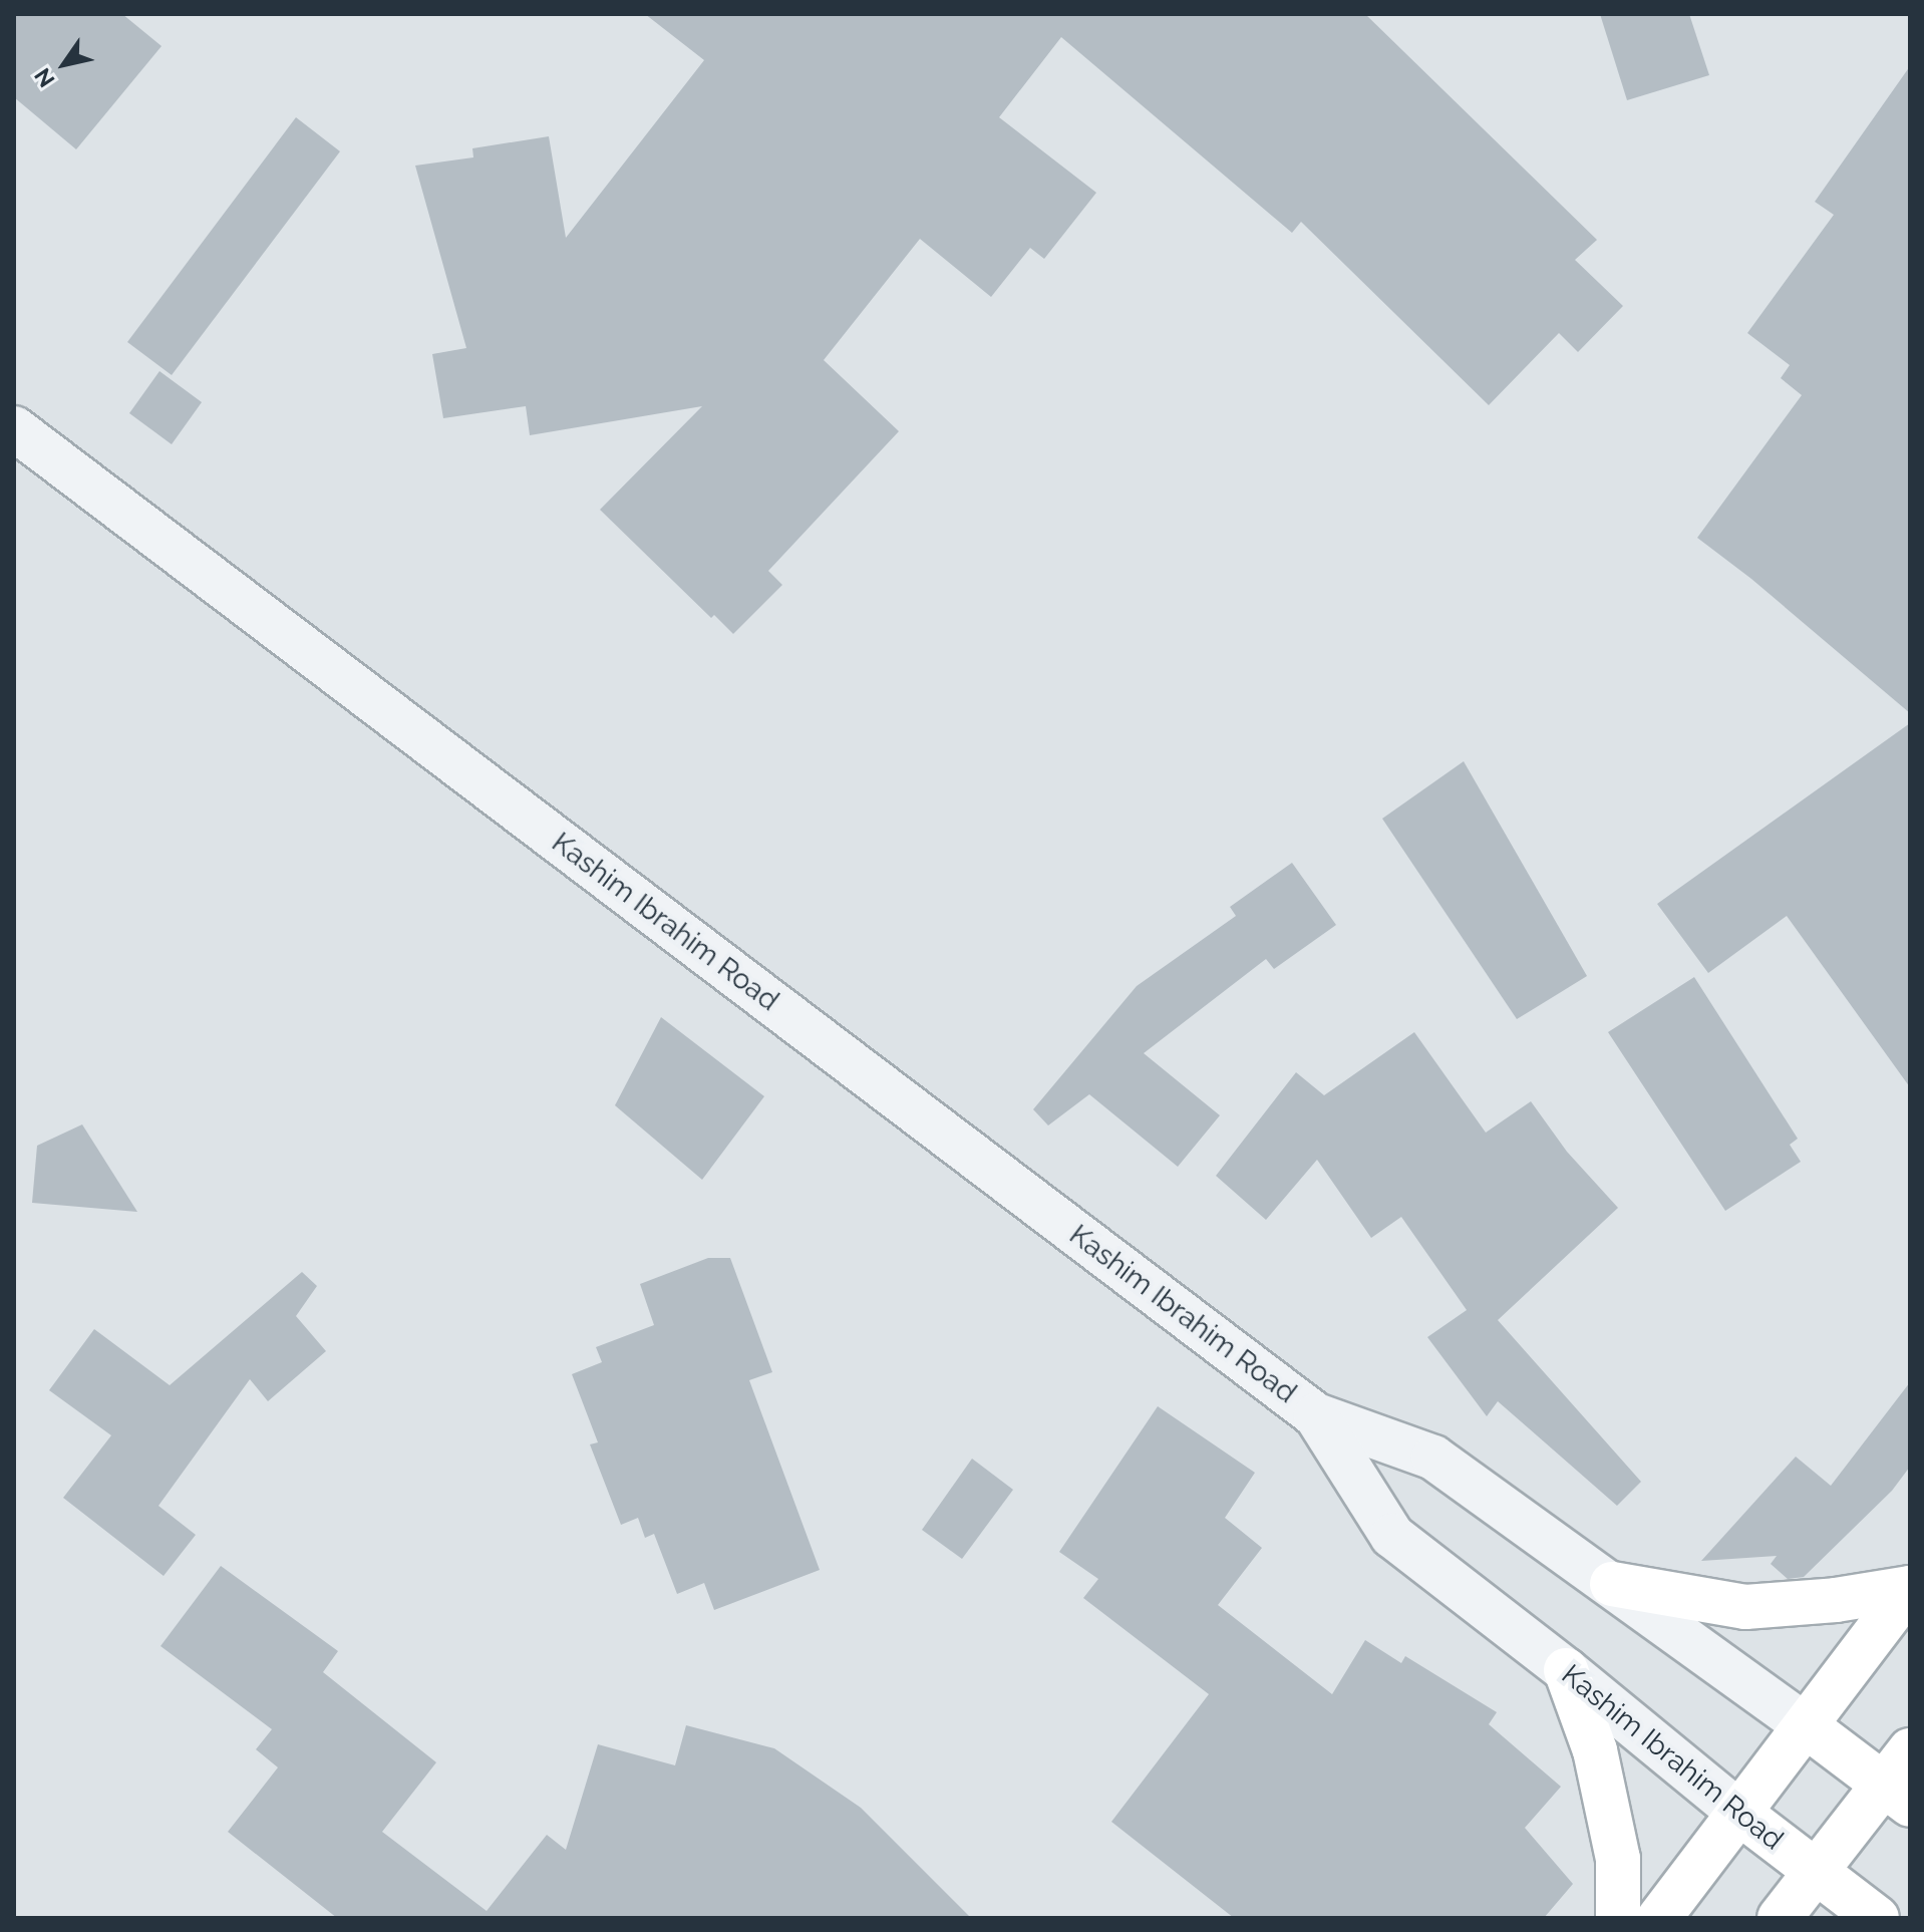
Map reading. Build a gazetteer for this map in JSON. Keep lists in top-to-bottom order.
{
  "streets": {
    "street": ["Kashim Ibrahim Road"]
  },
  "north": "bottom left"
}
